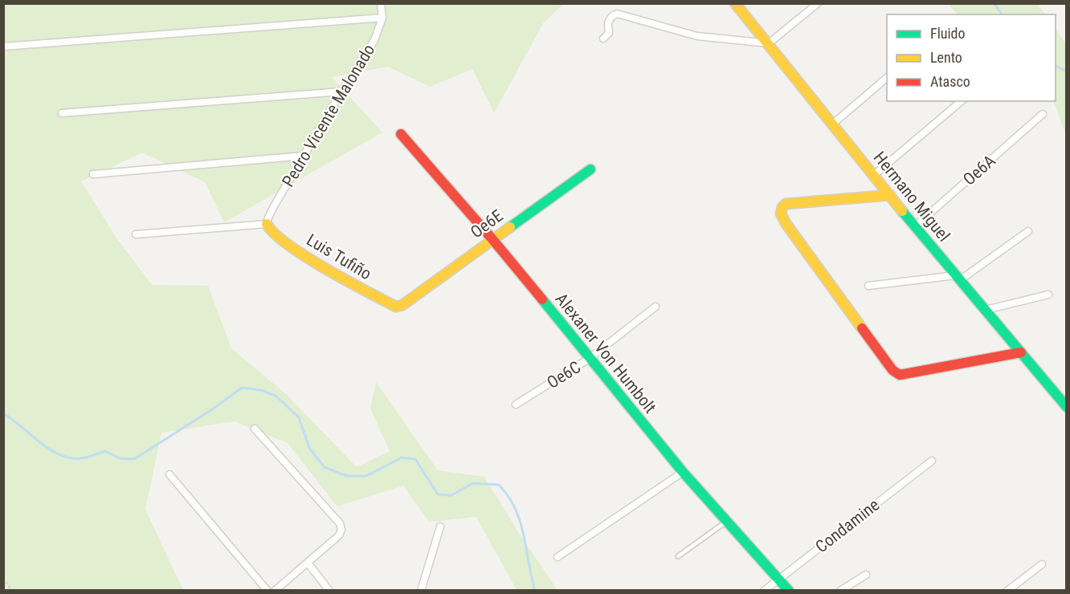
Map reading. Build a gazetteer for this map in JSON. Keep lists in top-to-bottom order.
{
  "streets": {
    "street": [
      "Pedro Vicente Malonado",
      "Oe6A",
      "Hermano Miguel",
      "Oe6E",
      "Luis Tufiño",
      "Alexaner Von Humbolt",
      "Oe6C",
      "Condamine"
    ]
  },
  "crossings": [
    ["Pedro Vicente Malonado", "Luis Tufiño"],
    ["Oe6A", "Hermano Miguel"],
    ["Oe6E", "Luis Tufiño"],
    ["Oe6E", "Alexaner Von Humbolt"],
    ["Alexaner Von Humbolt", "Oe6C"],
    ["Alexaner Von Humbolt", "Condamine"]
  ],
  "legend": ["Fluido", "Lento", "Atasco"]
}
